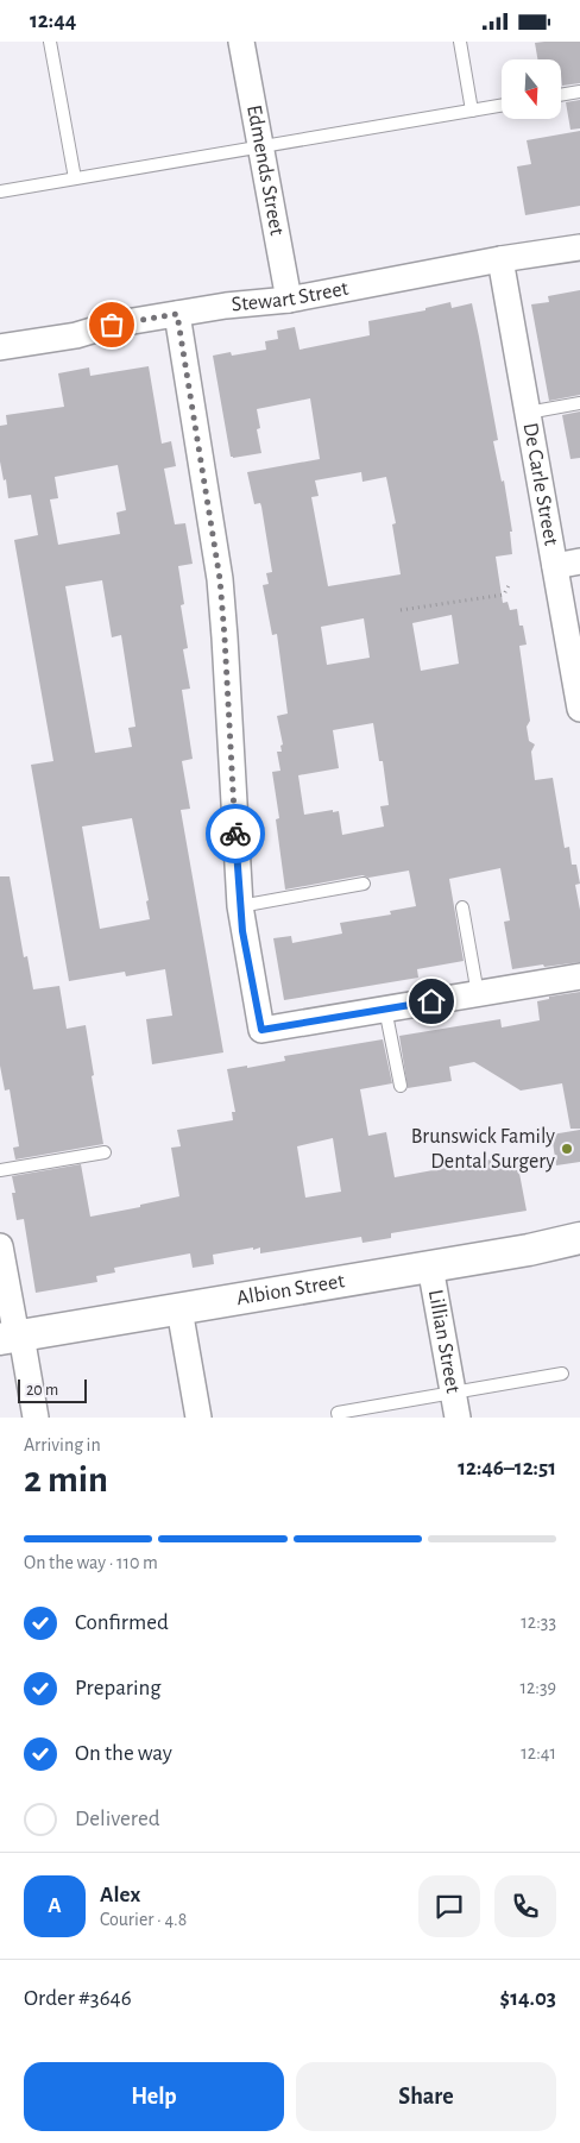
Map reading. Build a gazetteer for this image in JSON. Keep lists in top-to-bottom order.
{
  "streets": {
    "street": [
      "Edmends Street",
      "Stewart Street",
      "De Carle Street",
      "Albion Street",
      "Lillian Street"
    ]
  },
  "crossings": [
    ["Edmends Street", "Stewart Street"],
    ["Stewart Street", "De Carle Street"],
    ["Albion Street", "Lillian Street"]
  ],
  "places": ["Brunswick Family Dental Surgery"],
  "scale_bar": "20 m",
  "north": "bottom",
  "page": {
    "status": "12:44",
    "scale": "20 m",
    "heading": ["2 min", "Arriving in", "12:46–12:51"],
    "panel": [
      "Alex",
      "Courier · 4.8",
      "Order #3646",
      "$14.03"
    ],
    "bar": "On the way · 110 m",
    "list": [
      ["Confirmed", "12:33"],
      ["Preparing", "12:39"],
      ["On the way", "12:41"],
      "Delivered"
    ],
    "round": "A",
    "buttons": ["Help", "Share"]
  }
}
